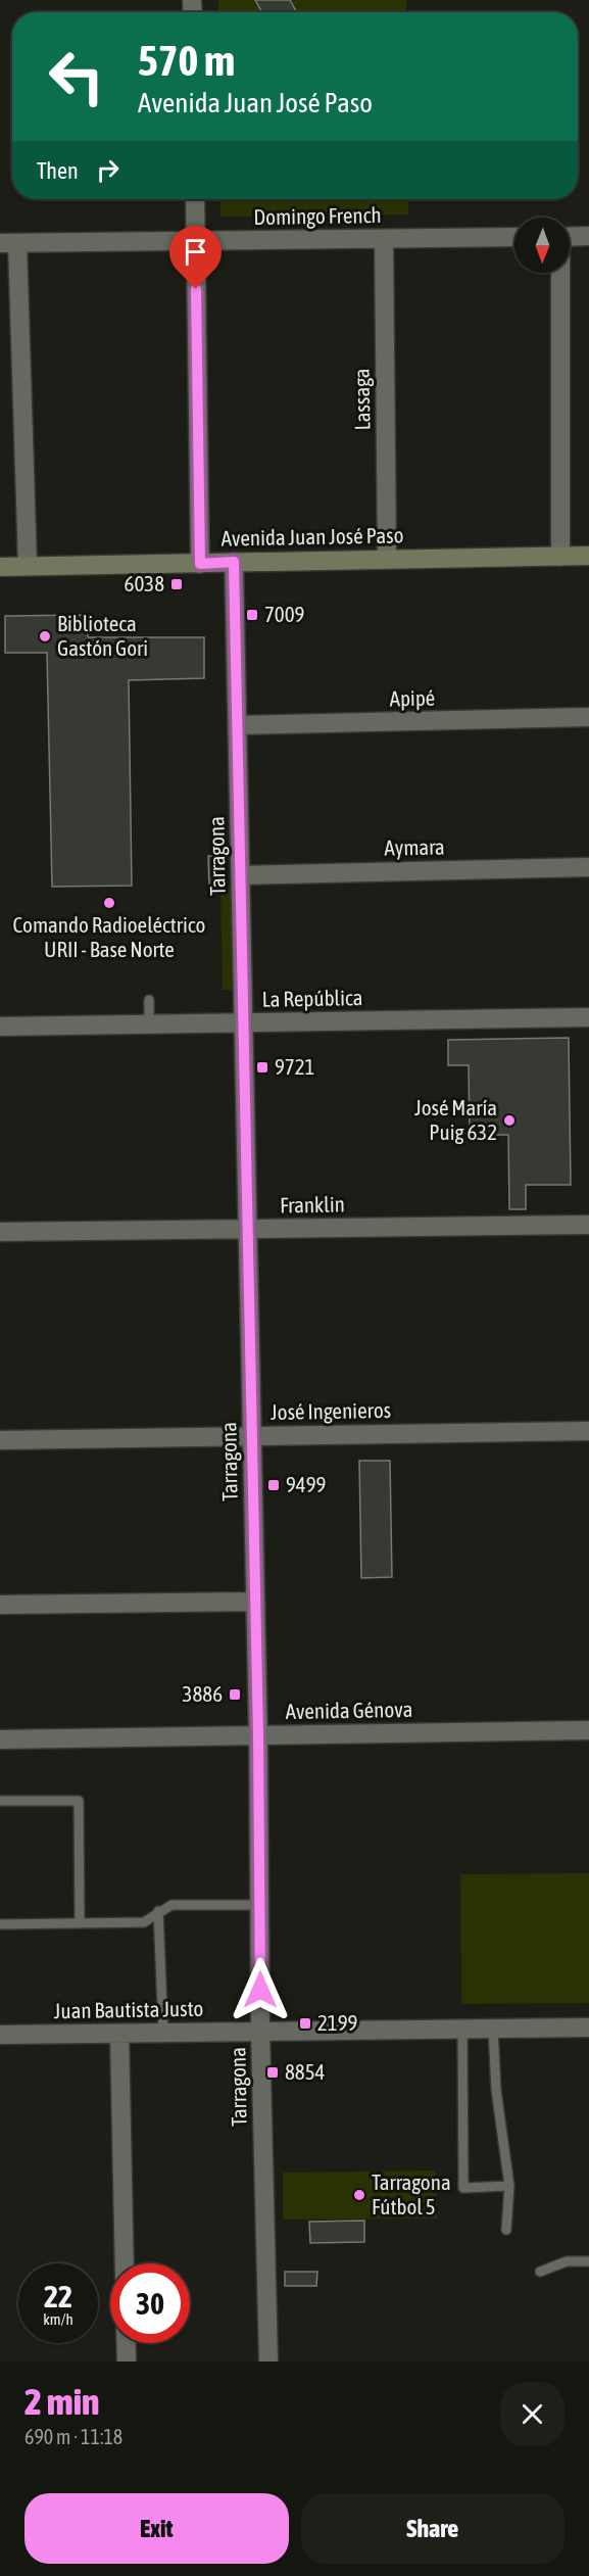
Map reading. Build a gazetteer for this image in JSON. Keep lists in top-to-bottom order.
{
  "streets": {
    "main road": ["Avenida Juan José Paso"],
    "street": [
      "Domingo French",
      "Lassaga",
      "Apipé",
      "Aymara",
      "Tarragona",
      "La República",
      "Franklin",
      "José Ingenieros",
      "Avenida Génova",
      "Juan Bautista Justo"
    ]
  },
  "crossings": [
    ["Domingo French", "Lassaga"],
    ["Lassaga", "Avenida Juan José Paso"],
    ["Avenida Juan José Paso", "Tarragona"],
    ["Apipé", "Tarragona"],
    ["Aymara", "Tarragona"],
    ["Tarragona", "La República"],
    ["Tarragona", "Franklin"],
    ["Tarragona", "José Ingenieros"],
    ["Tarragona", "Avenida Génova"],
    ["Tarragona", "Juan Bautista Justo"]
  ],
  "places": {
    "transit": [
      "6038",
      "7009",
      "9721",
      "9499",
      "3886",
      "2199",
      "8854"
    ],
    "other": [
      "Biblioteca Gastón Gori",
      "Comando Radioeléctrico URII - Base Norte",
      "José María Puig 632",
      "Tarragona Fútbol 5"
    ]
  },
  "north": "bottom",
  "page": {
    "turn": ["570 m", "Avenida Juan José Paso"],
    "then": "Then",
    "speed": "22 km/h",
    "limit": "30",
    "heading": ["2 min", "690 m · 11:18"],
    "buttons": ["Exit", "Share"]
  }
}
